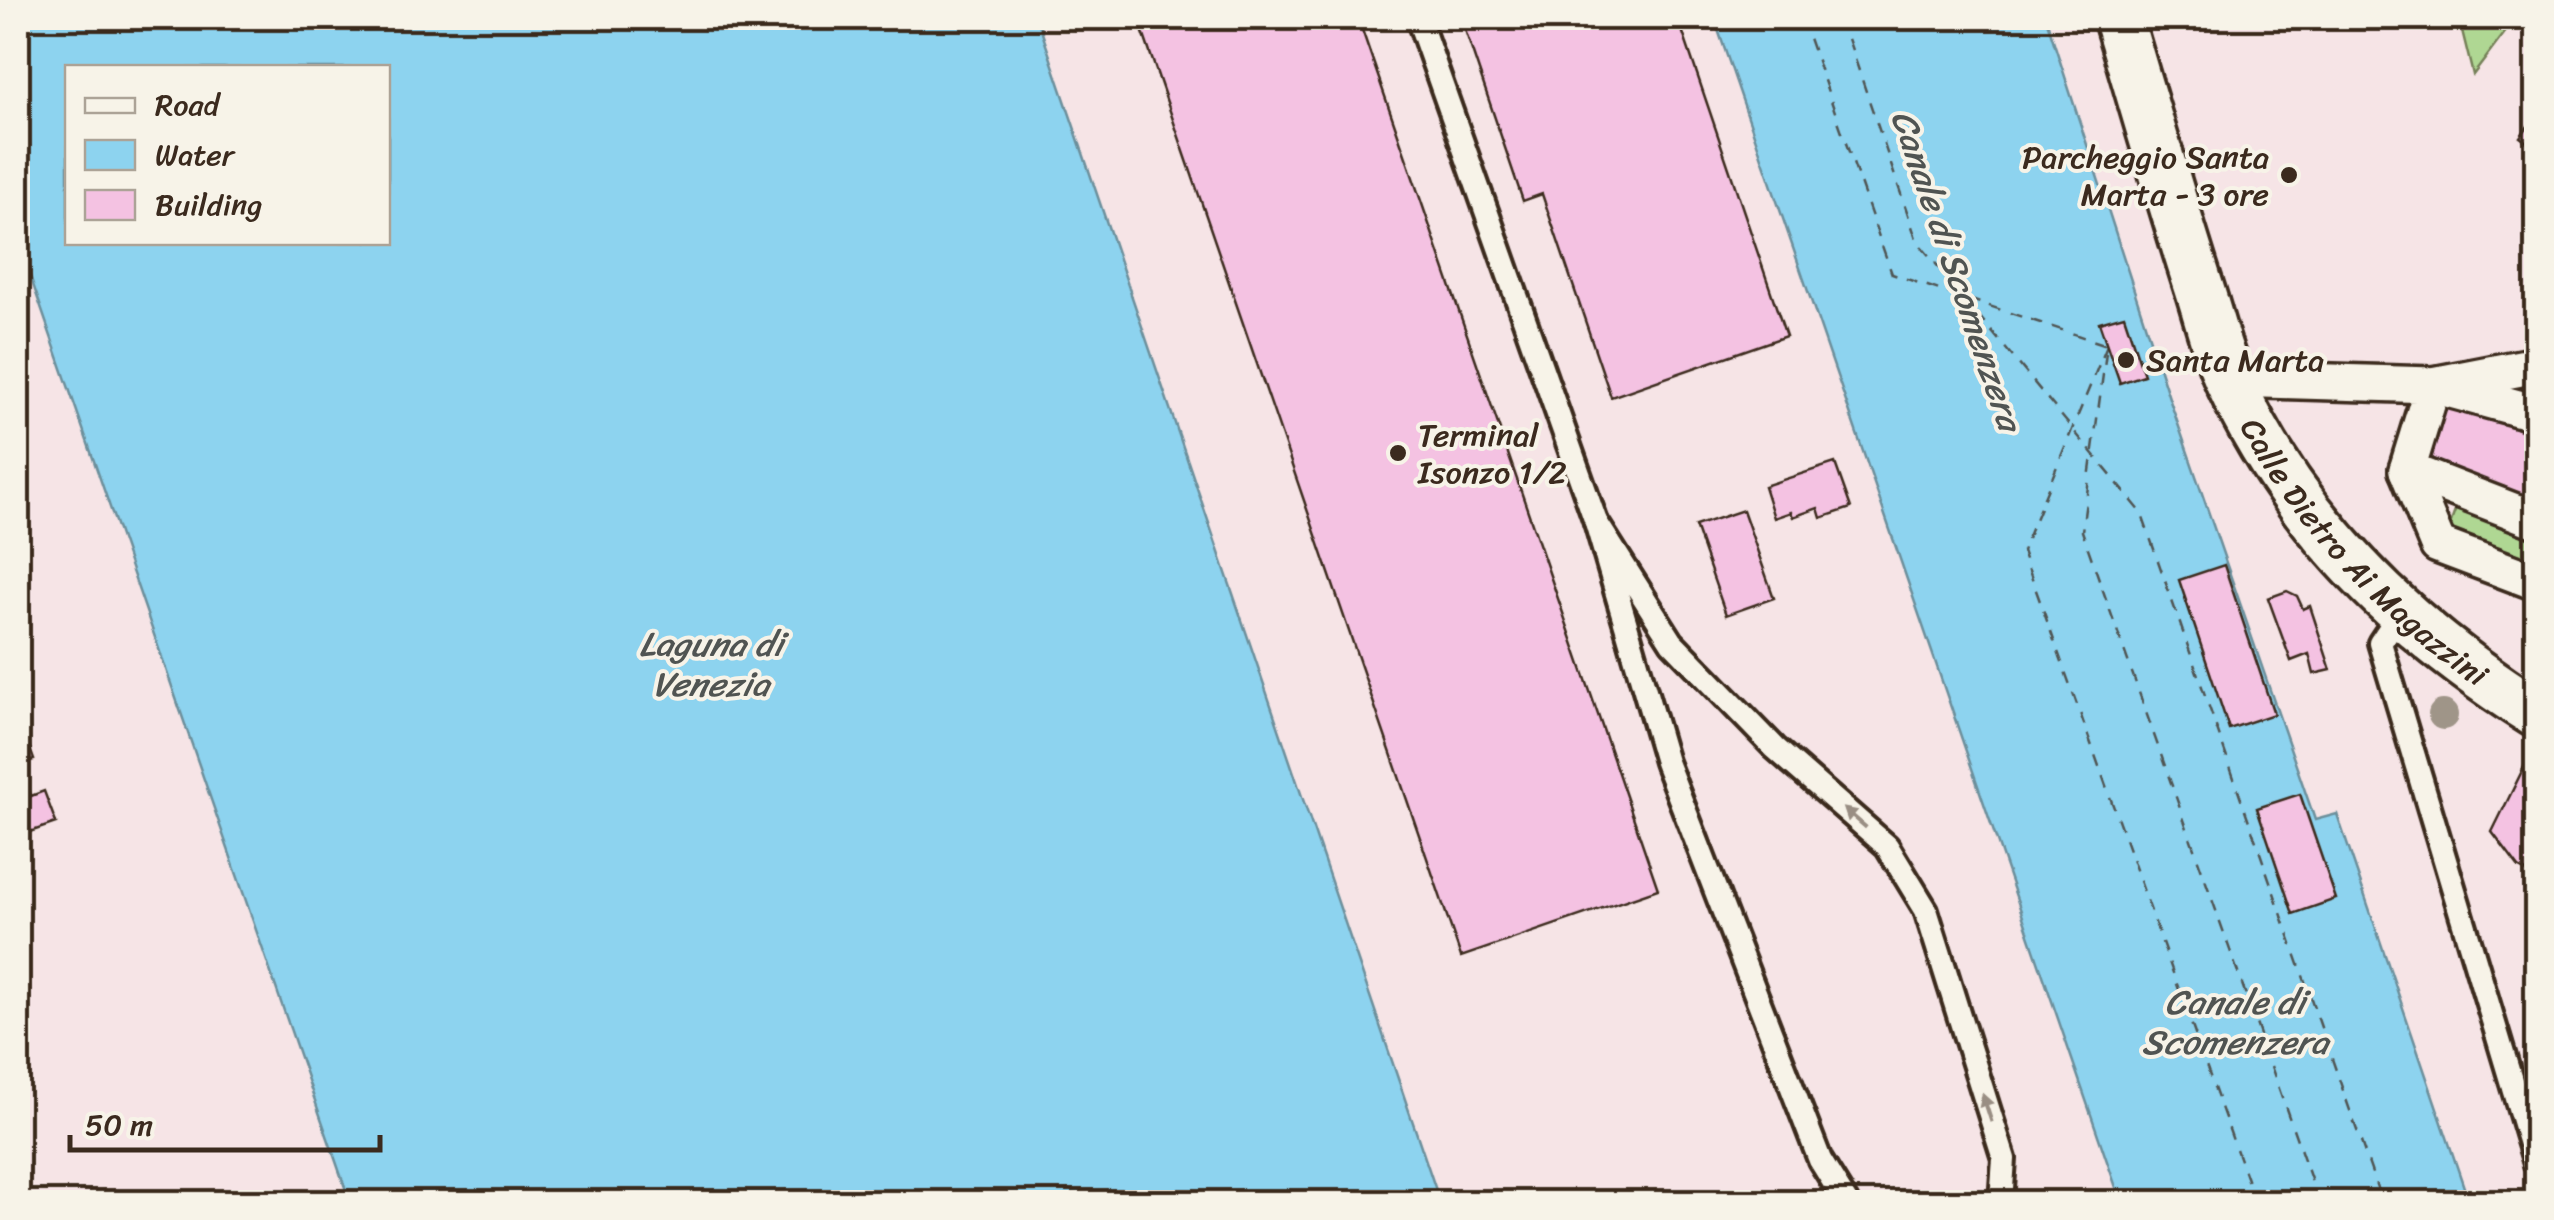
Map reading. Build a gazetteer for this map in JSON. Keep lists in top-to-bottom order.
{
  "streets": {
    "street": ["Calle Dietro Ai Magazzini"]
  },
  "water": ["Canale di Scomenzera", "Laguna di Venezia"],
  "places": ["Parcheggio Santa Marta - 3 ore", "Santa Marta", "Terminal Isonzo 1/2"],
  "legend": ["Road", "Water", "Building"],
  "scale_bar": "50 m"
}
